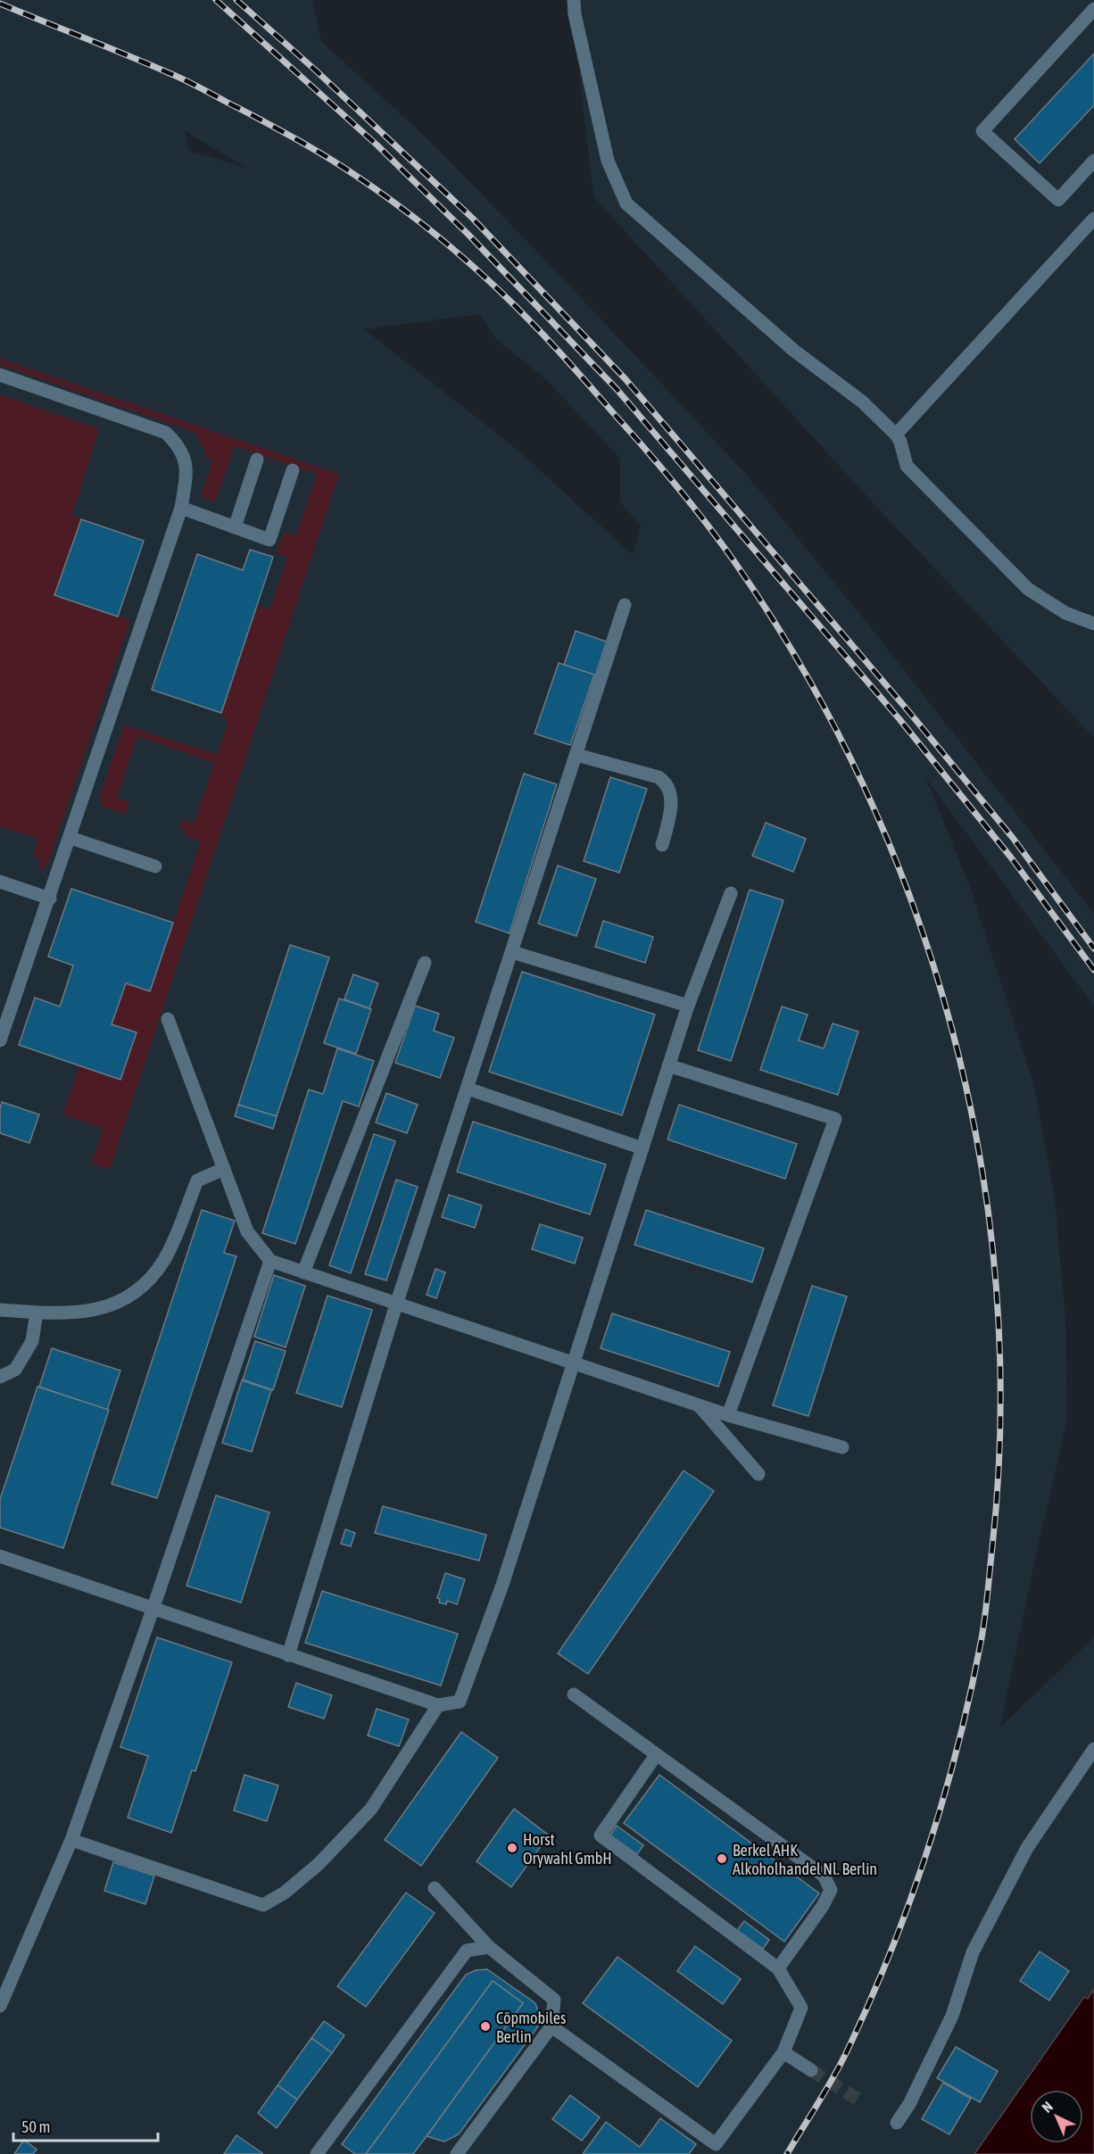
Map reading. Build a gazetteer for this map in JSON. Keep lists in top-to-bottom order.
{
  "places": ["Horst Orywahl GmbH", "Berkel AHK Alkoholhandel Nl. Berlin", "Cöpmobiles Berlin"],
  "scale_bar": "50 m",
  "north": "top left"
}
